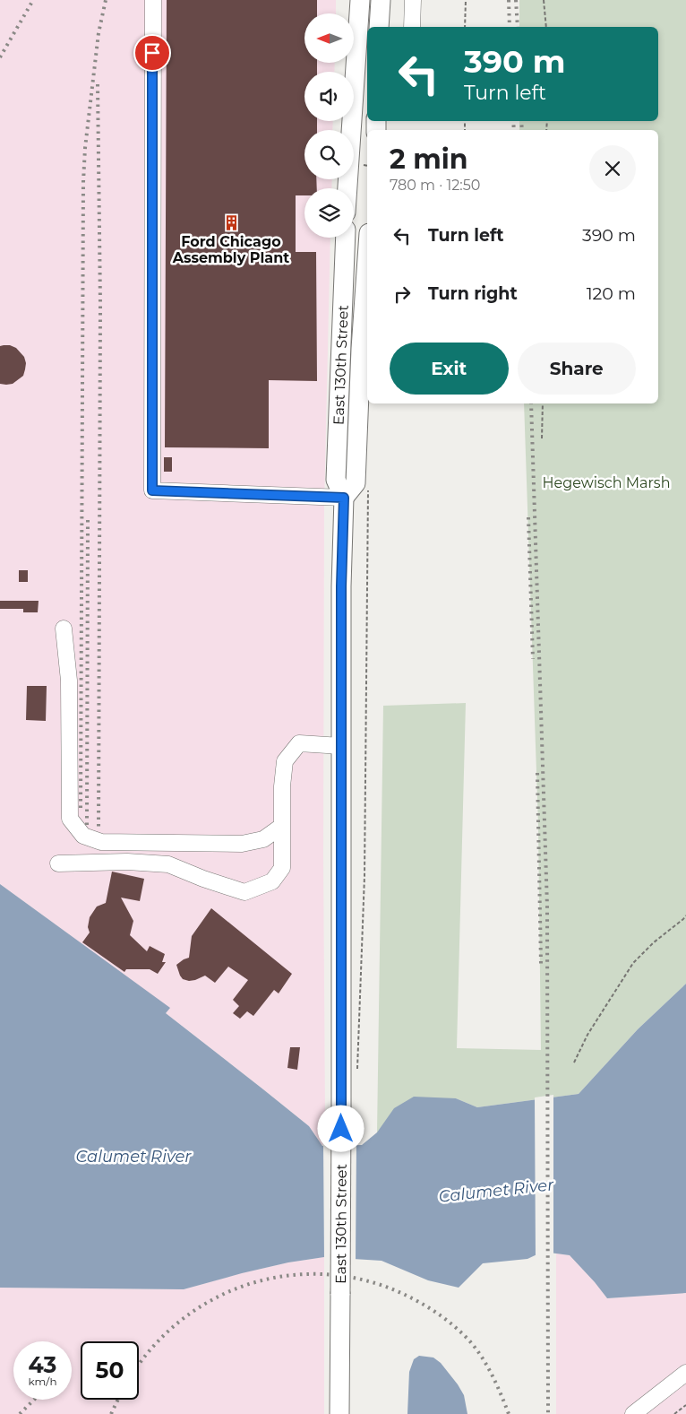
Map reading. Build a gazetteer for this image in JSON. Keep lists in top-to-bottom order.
{
  "streets": {
    "main road": ["East 130th Street"]
  },
  "water": ["Calumet River"],
  "parks": ["Hegewisch Marsh"],
  "places": {
    "building": ["Ford Chicago Assembly Plant"]
  },
  "north": "left",
  "page": {
    "turn": ["390 m", "Turn left"],
    "heading": ["2 min", "780 m · 12:50"],
    "list": [
      {
        "name": "Turn left",
        "value": "390 m"
      },
      {
        "name": "Turn right",
        "value": "120 m"
      }
    ],
    "buttons": ["Exit", "Share"],
    "speed": "43 km/h",
    "limit": "50"
  }
}
